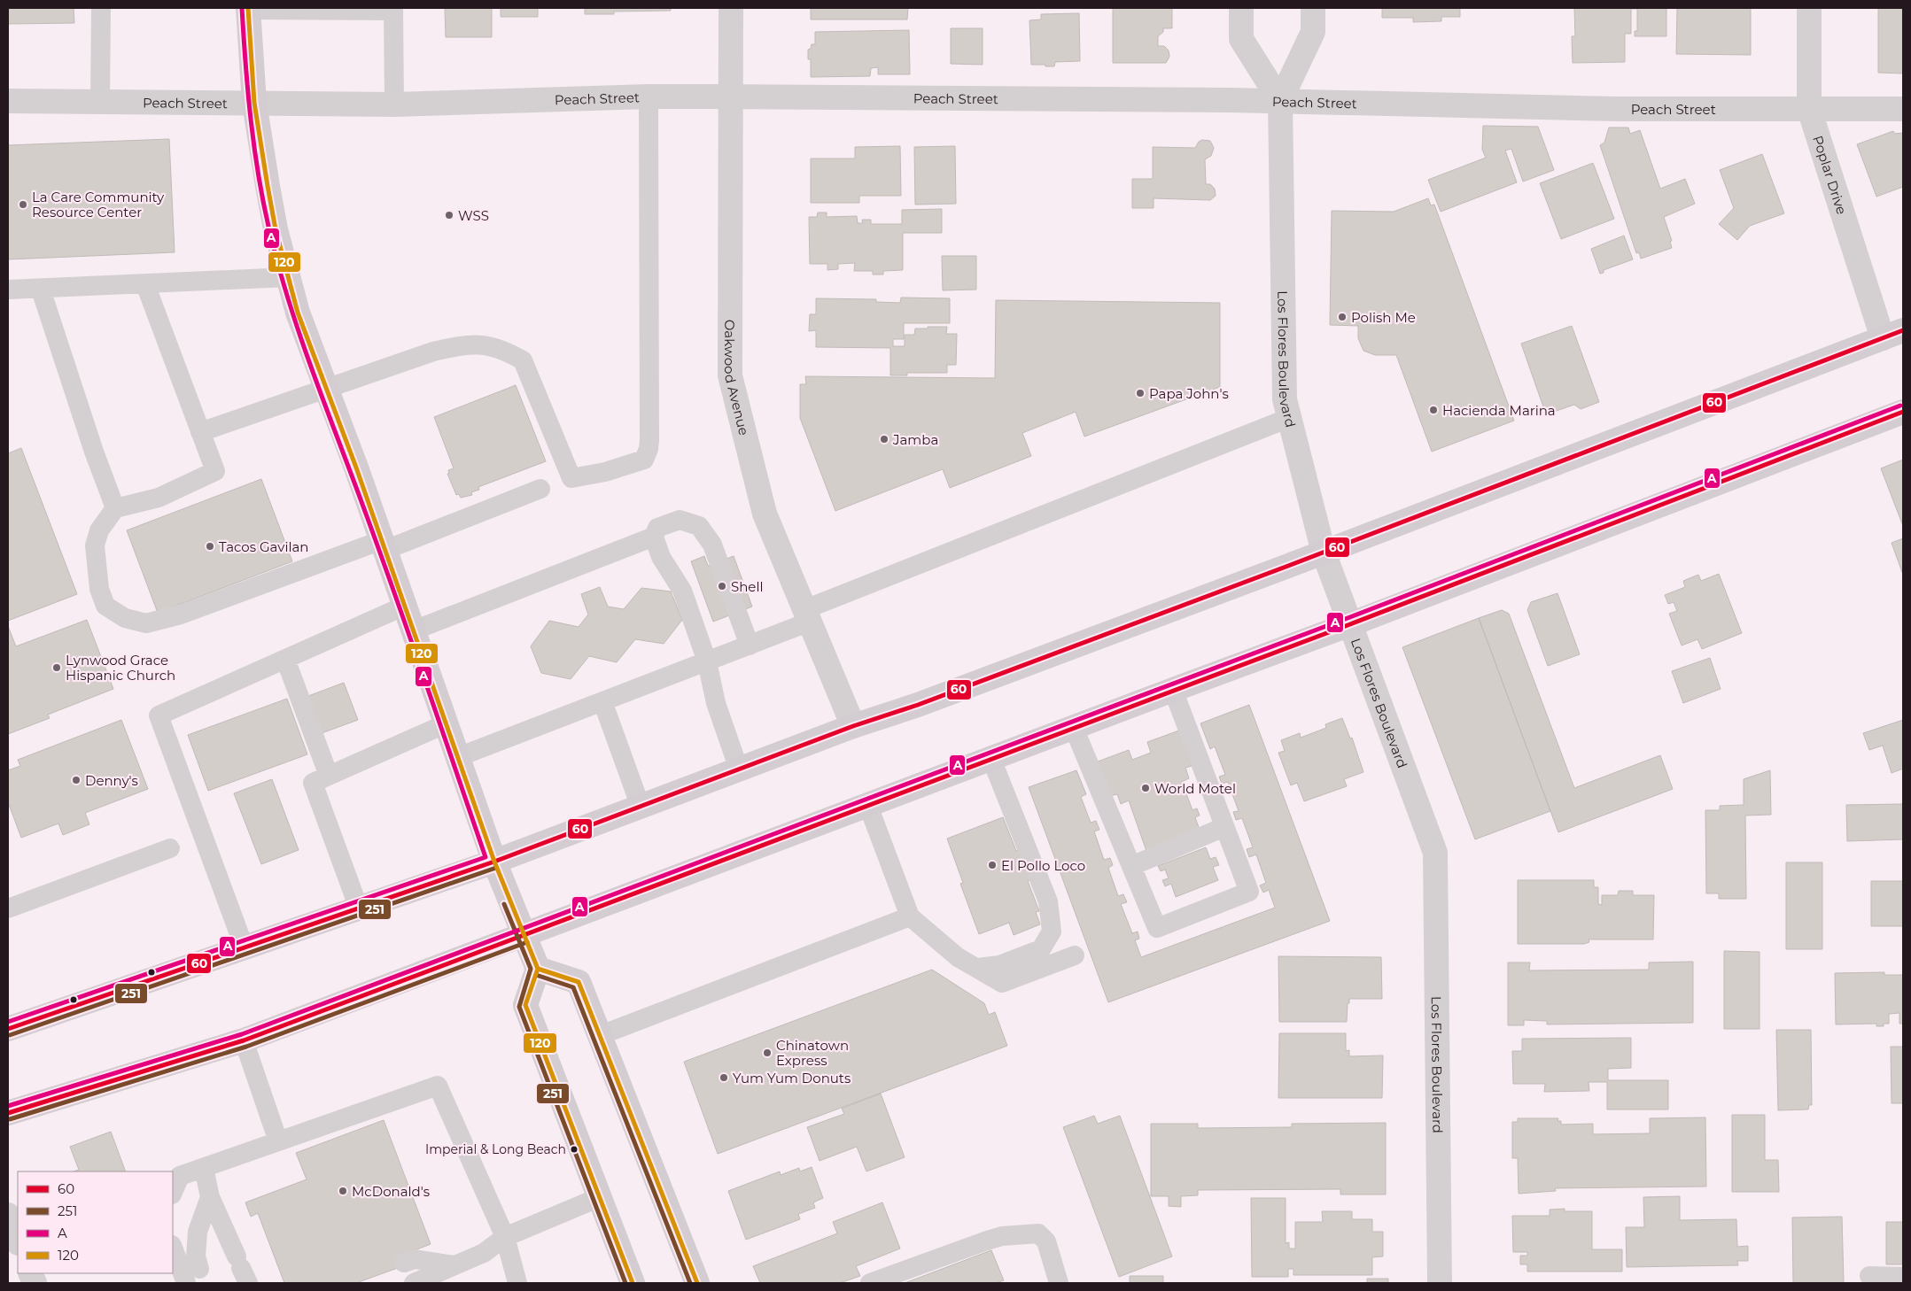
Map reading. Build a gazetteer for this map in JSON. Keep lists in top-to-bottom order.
{
  "streets": {
    "street": [
      "Peach Street",
      "Poplar Drive",
      "Los Flores Boulevard",
      "Oakwood Avenue"
    ]
  },
  "crossings": [
    ["Peach Street", "Poplar Drive"],
    ["Peach Street", "Los Flores Boulevard"],
    ["Peach Street", "Oakwood Avenue"]
  ],
  "places": [
    "La Care Community Resource Center",
    "WSS",
    "Polish Me",
    "Papa John's",
    "Hacienda Marina",
    "Jamba",
    "Tacos Gavilan",
    "Shell",
    "Lynwood Grace Hispanic Church",
    "Denny's",
    "World Motel",
    "El Pollo Loco",
    "Chinatown Express",
    "Yum Yum Donuts",
    "Imperial & Long Beach",
    "McDonald's"
  ],
  "lines": [
    "transit line A",
    "transit line 120",
    "transit line 60",
    "transit line 251"
  ],
  "legend": [
    "60",
    "251",
    "A",
    "120"
  ]
}
